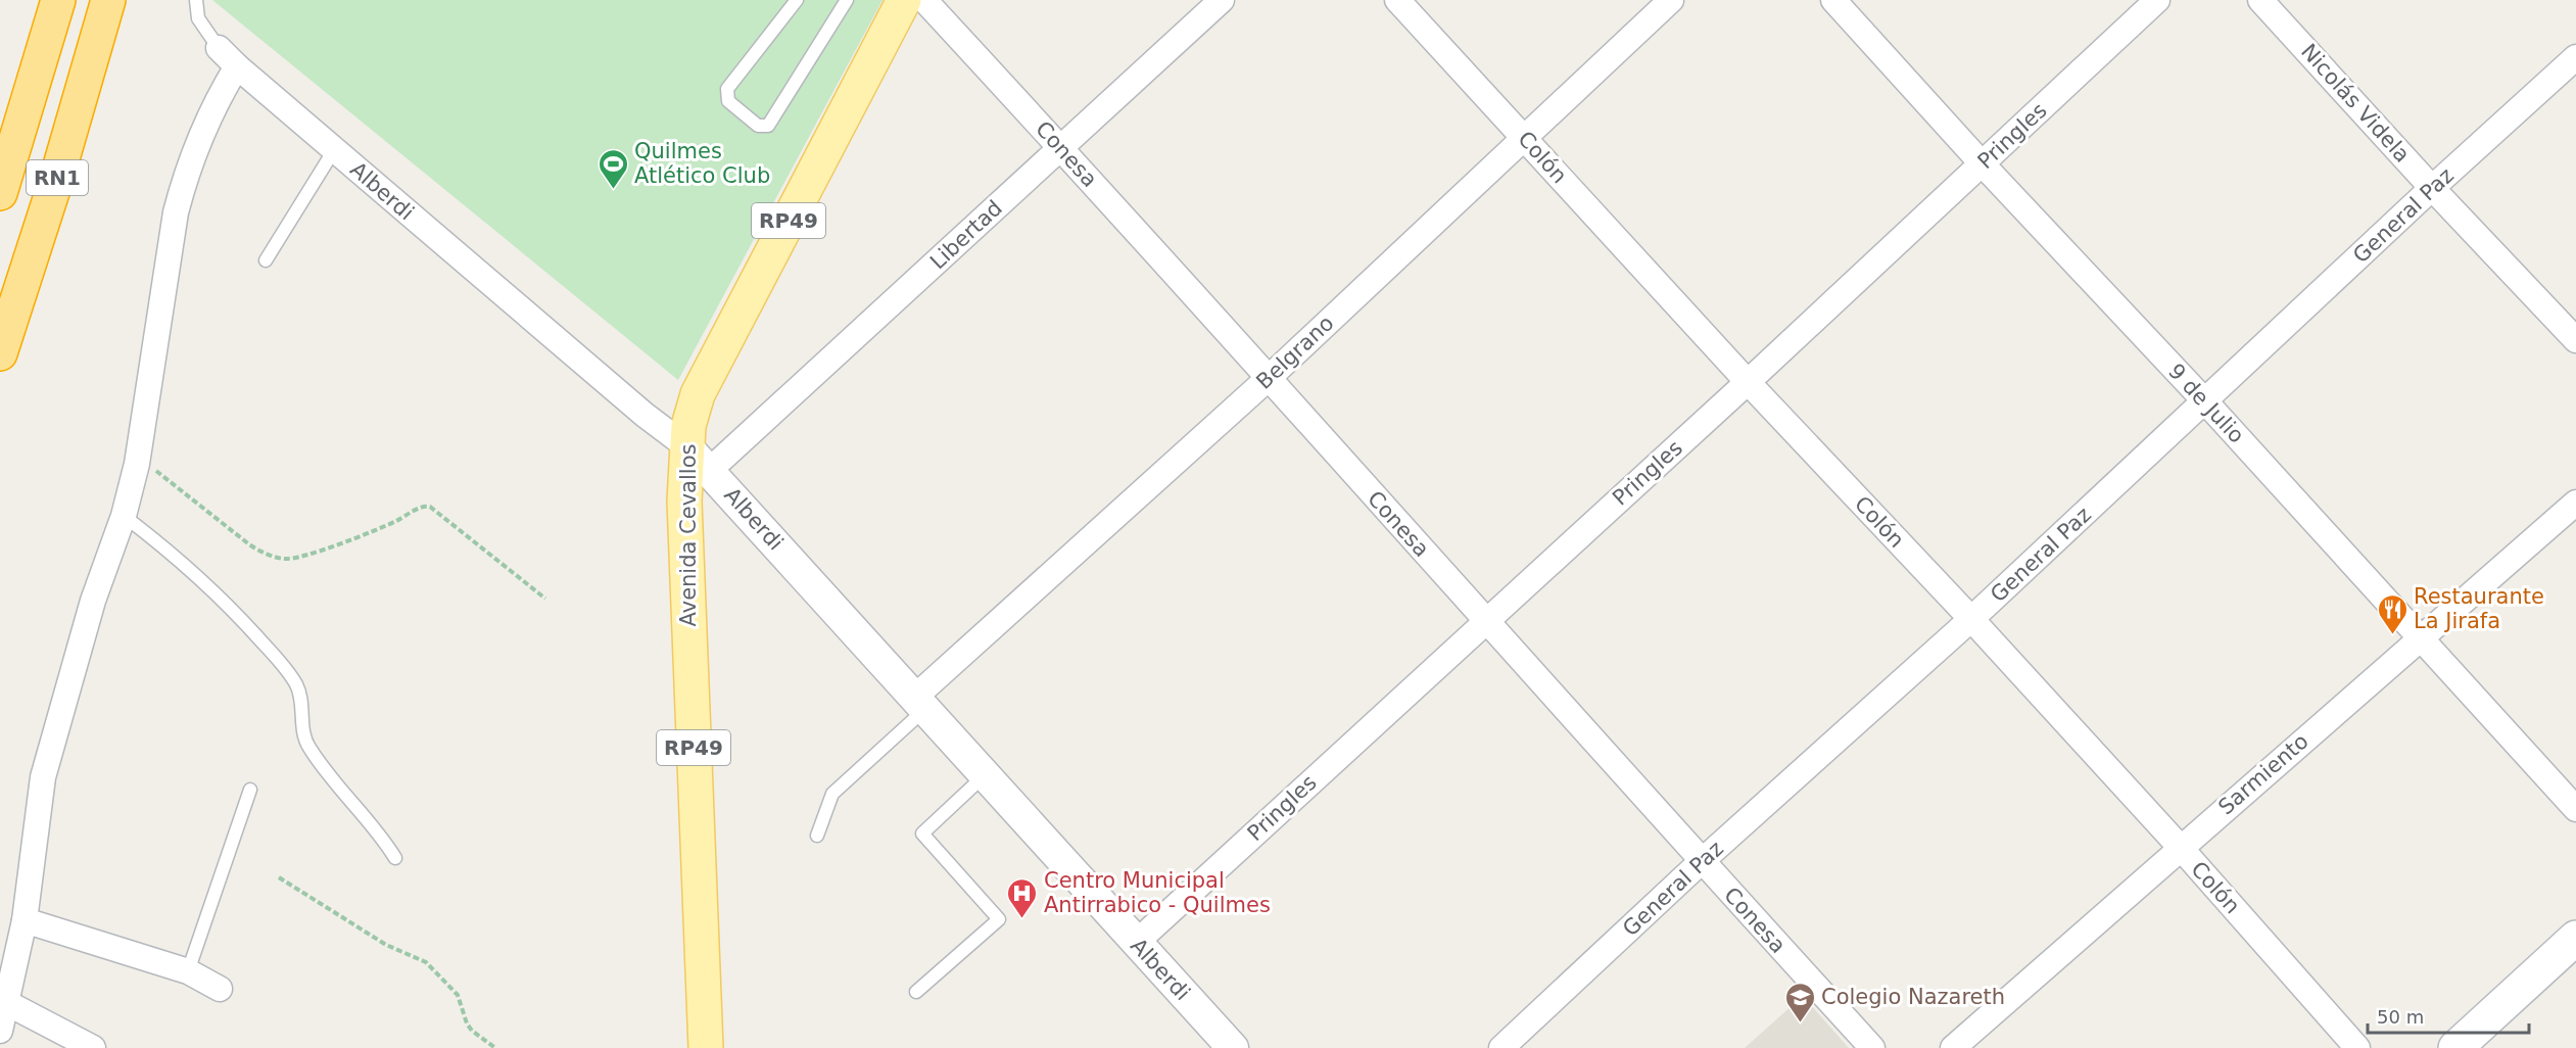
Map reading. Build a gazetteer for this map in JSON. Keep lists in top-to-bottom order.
{
  "streets": {
    "highway": ["RN1"],
    "main road": ["RP49", "Avenida Cevallos"],
    "street": [
      "Nicolás Videla",
      "Pringles",
      "Conesa",
      "Colón",
      "Alberdi",
      "General Paz",
      "Libertad",
      "Belgrano",
      "9 de Julio",
      "Sarmiento"
    ]
  },
  "crossings": [
    ["Nicolás Videla", "General Paz"],
    ["Pringles", "Conesa"],
    ["Pringles", "Colón"],
    ["Pringles", "Alberdi"],
    ["Pringles", "9 de Julio"],
    ["Conesa", "General Paz"],
    ["Conesa", "Libertad"],
    ["Conesa", "Belgrano"],
    ["Conesa", "Avenida Cevallos"],
    ["Colón", "General Paz"],
    ["Colón", "Belgrano"],
    ["Colón", "Sarmiento"],
    ["Alberdi", "Libertad"],
    ["Alberdi", "Belgrano"],
    ["Alberdi", "Avenida Cevallos"],
    ["General Paz", "9 de Julio"],
    ["9 de Julio", "Sarmiento"]
  ],
  "places": {
    "sports": ["Quilmes Atlético Club"],
    "restaurant": ["Restaurante La Jirafa"],
    "hospital": ["Centro Municipal Antirrabico - Quilmes"],
    "school or university": ["Colegio Nazareth"]
  },
  "scale_bar": "50 m"
}
